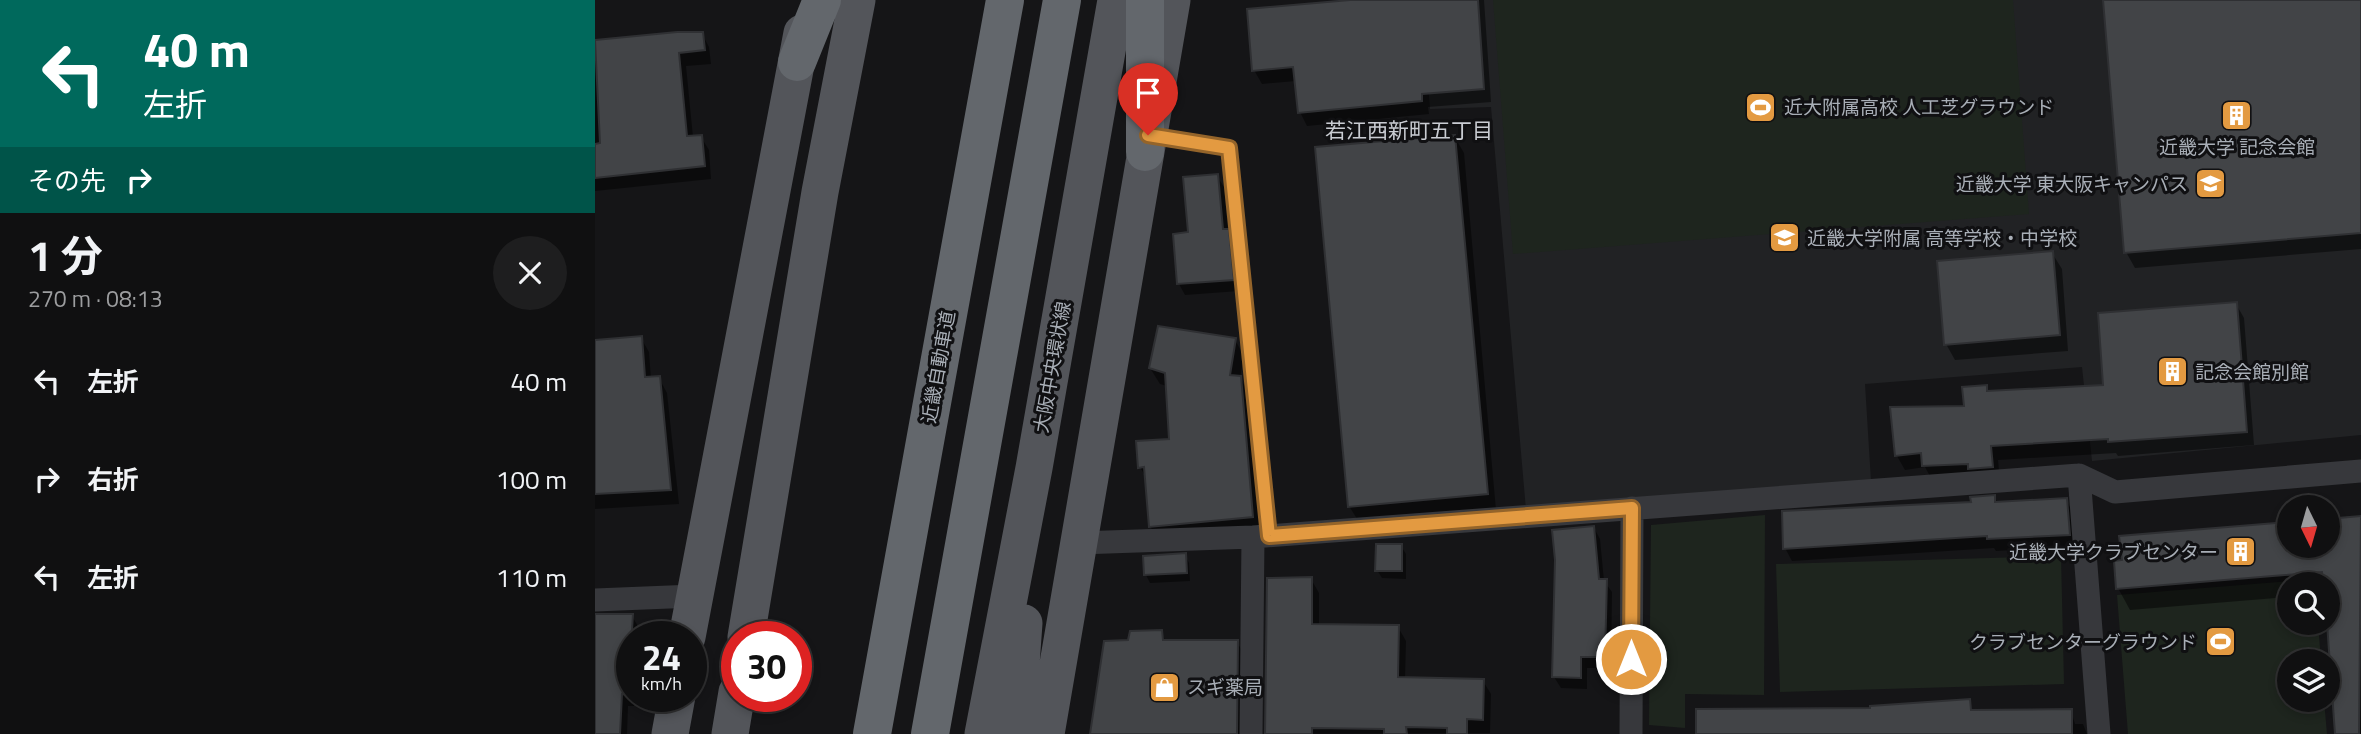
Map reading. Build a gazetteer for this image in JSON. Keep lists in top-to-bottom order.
{
  "streets": {
    "highway": ["近畿自動車道"],
    "main road": ["大阪中央環状線"]
  },
  "districts": ["若江西新町五丁目"],
  "places": {
    "sports": ["近大附属高校 人工芝グラウンド", "クラブセンターグラウンド"],
    "building": ["近畿大学 記念会館", "記念会館別館", "近畿大学クラブセンター"],
    "school or university": ["近畿大学 東大阪キャンパス", "近畿大学附属 高等学校・中学校"],
    "shop": ["スギ薬局"]
  },
  "north": "bottom",
  "page": {
    "turn": ["40 m", "左折"],
    "then": "その先",
    "heading": ["1 分", "270 m · 08:13"],
    "list": [
      {
        "name": "左折",
        "value": "40 m"
      },
      {
        "name": "右折",
        "value": "100 m"
      },
      {
        "name": "左折",
        "value": "110 m"
      }
    ],
    "speed": "24 km/h",
    "limit": "30"
  }
}
